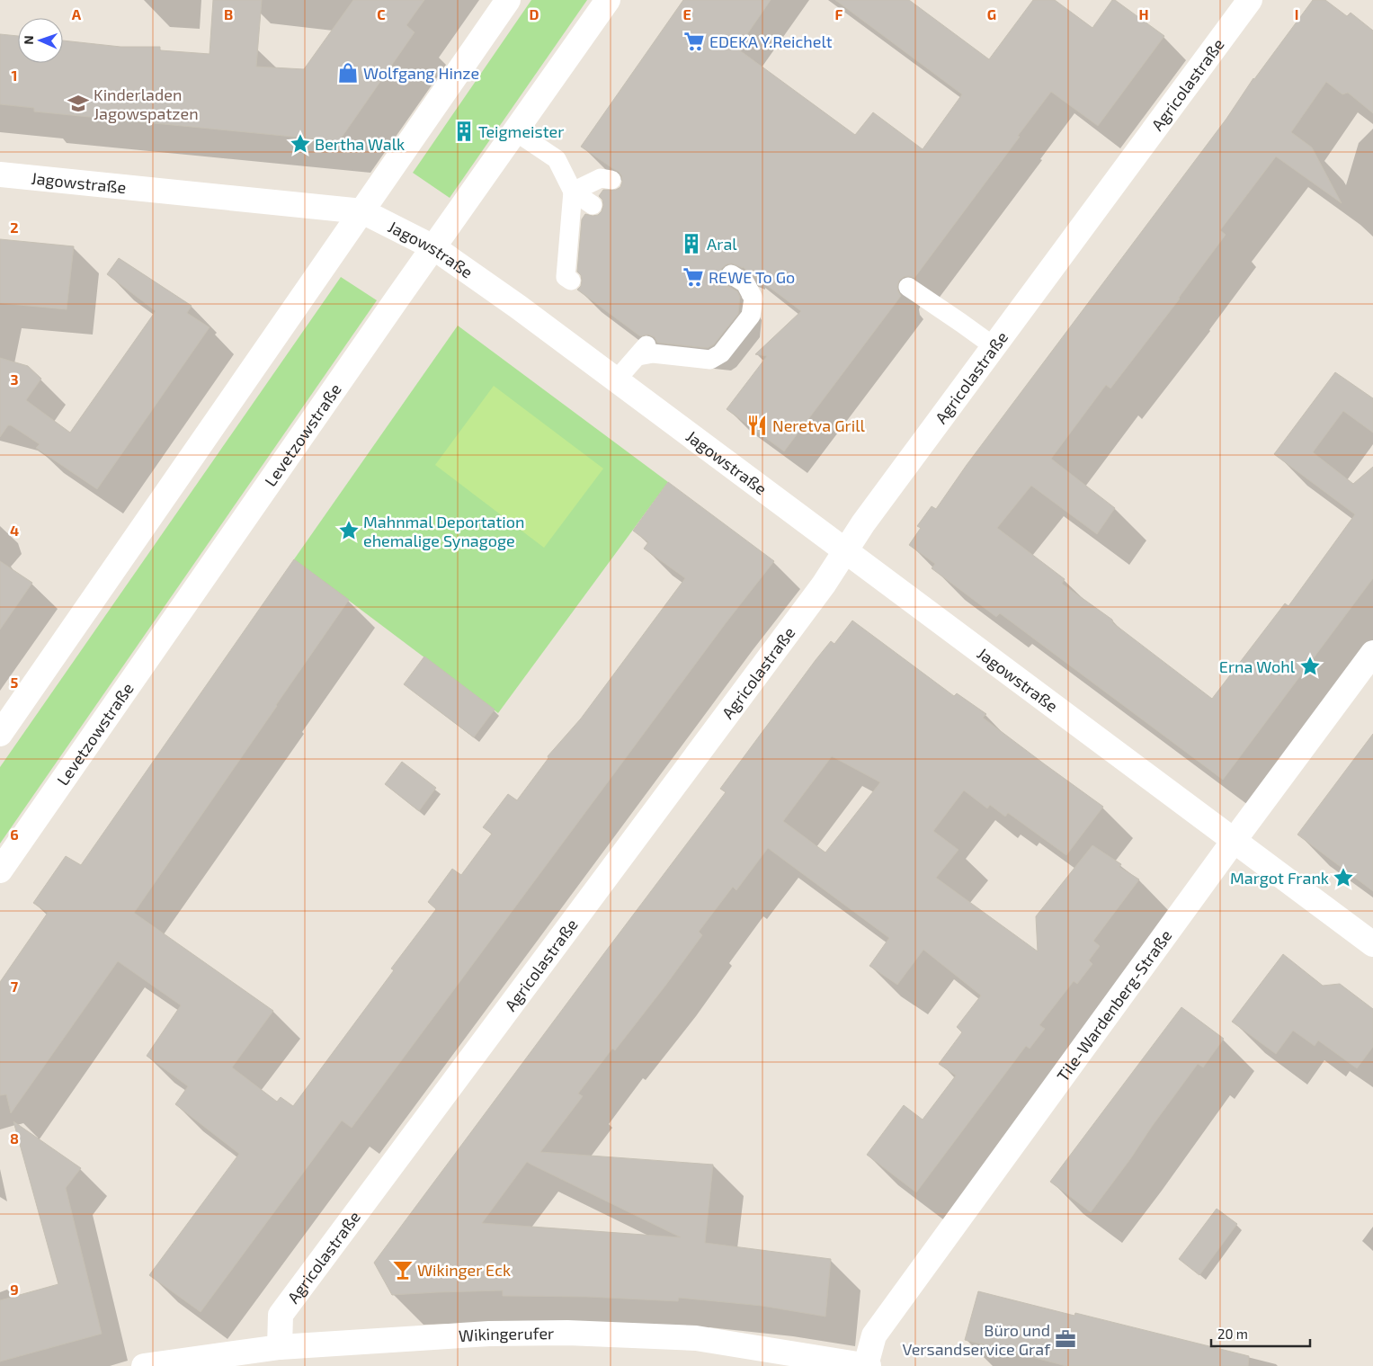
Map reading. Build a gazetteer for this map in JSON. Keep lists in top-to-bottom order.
{
  "streets": {
    "street": [
      "Agricolastraße",
      "Jagowstraße",
      "Levetzowstraße",
      "Tile-Wardenberg-Straße",
      "Wikingerufer"
    ]
  },
  "crossings": [
    ["Agricolastraße", "Jagowstraße"],
    ["Agricolastraße", "Wikingerufer"],
    ["Jagowstraße", "Levetzowstraße"],
    ["Jagowstraße", "Tile-Wardenberg-Straße"],
    ["Tile-Wardenberg-Straße", "Wikingerufer"]
  ],
  "places": {
    "supermarket": ["EDEKA Y.Reichelt", "REWE To Go"],
    "shop": ["Wolfgang Hinze"],
    "school or university": ["Kinderladen Jagowspatzen"],
    "building": ["Teigmeister", "Aral"],
    "place": [
      "Bertha Walk",
      "Mahnmal Deportation ehemalige Synagoge",
      "Erna Wohl",
      "Margot Frank"
    ],
    "restaurant": ["Neretva Grill"],
    "bar": ["Wikinger Eck"],
    "office": ["Büro und Versandservice Graf"]
  },
  "scale_bar": "20 m",
  "north": "left",
  "grid": {
    "columns": [
      "A",
      "B",
      "C",
      "D",
      "E",
      "F",
      "G",
      "H",
      "I"
    ],
    "rows": [
      "1",
      "2",
      "3",
      "4",
      "5",
      "6",
      "7",
      "8",
      "9"
    ]
  }
}
